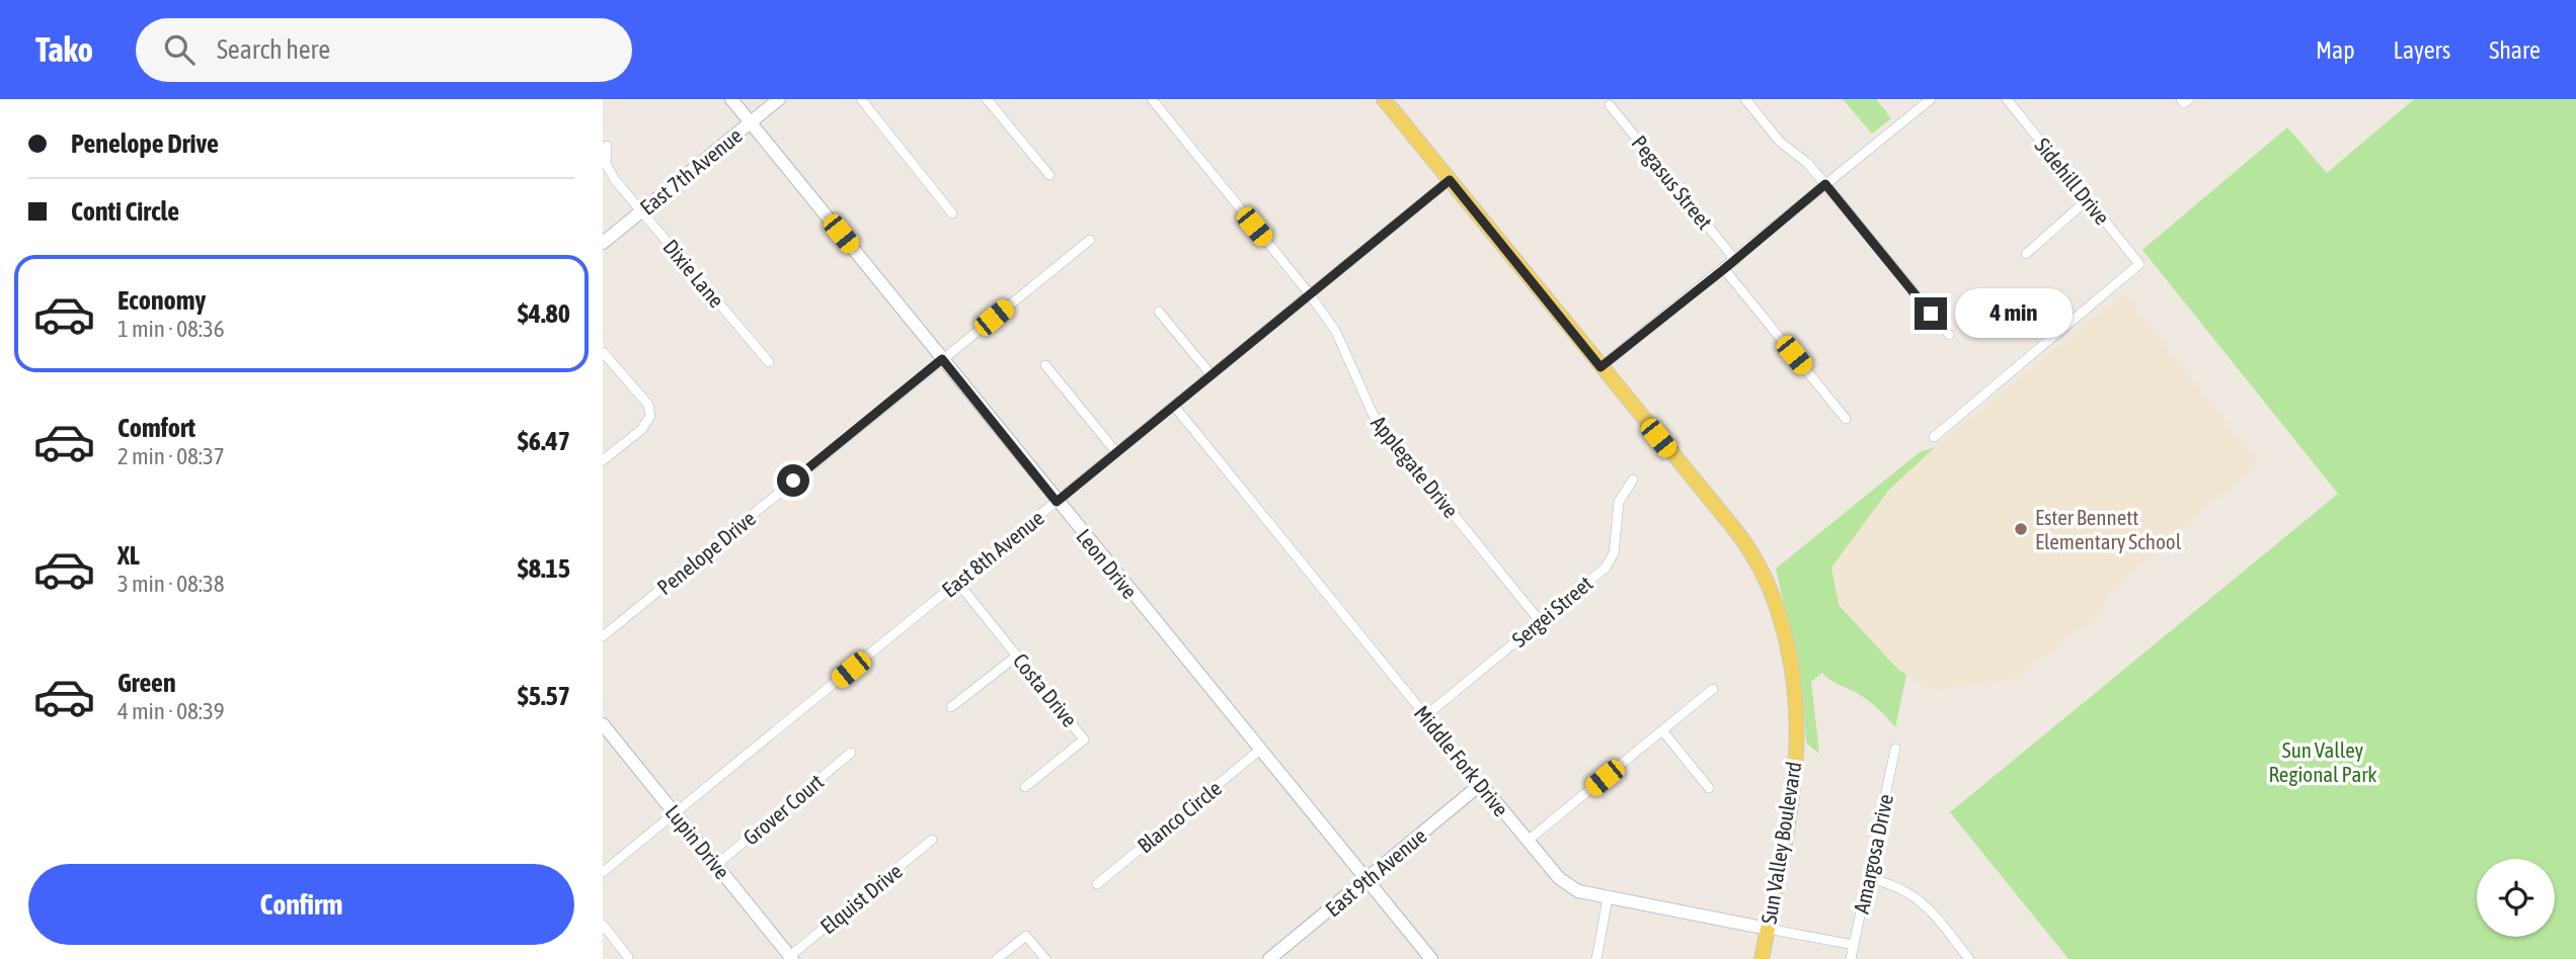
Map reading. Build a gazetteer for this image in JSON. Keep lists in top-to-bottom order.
{
  "streets": {
    "main road": ["Sun Valley Boulevard"],
    "street": [
      "East 7th Avenue",
      "Sidehill Drive",
      "Pegasus Street",
      "Dixie Lane",
      "Applegate Drive",
      "Penelope Drive",
      "East 8th Avenue",
      "Leon Drive",
      "Sergei Street",
      "Costa Drive",
      "Middle Fork Drive",
      "Grover Court",
      "Blanco Circle",
      "Lupin Drive",
      "Amargosa Drive",
      "East 9th Avenue",
      "Elquist Drive"
    ]
  },
  "crossings": [
    ["East 7th Avenue", "Dixie Lane"],
    ["East 7th Avenue", "Leon Drive"],
    ["Applegate Drive", "East 8th Avenue"],
    ["Applegate Drive", "Sergei Street"],
    ["Penelope Drive", "Leon Drive"],
    ["East 8th Avenue", "Leon Drive"],
    ["East 8th Avenue", "Costa Drive"],
    ["East 8th Avenue", "Middle Fork Drive"],
    ["East 8th Avenue", "Lupin Drive"],
    ["East 8th Avenue", "Sun Valley Boulevard"],
    ["Leon Drive", "Blanco Circle"],
    ["Leon Drive", "East 9th Avenue"],
    ["Sergei Street", "Middle Fork Drive"],
    ["Middle Fork Drive", "Sun Valley Boulevard"],
    ["Middle Fork Drive", "Amargosa Drive"],
    ["Middle Fork Drive", "East 9th Avenue"],
    ["Grover Court", "Lupin Drive"],
    ["Lupin Drive", "Elquist Drive"]
  ],
  "parks": ["Sun Valley Regional Park"],
  "places": ["Ester Bennett Elementary School"],
  "page": {
    "header": "Tako",
    "search": "Search here",
    "nav": ["Map", "Layers", "Share"],
    "banner": ["Penelope Drive", "Conti Circle"],
    "list": [
      {
        "name": "Economy",
        "note": "1 min · 08:36",
        "value": "$4.80"
      },
      {
        "name": "Comfort",
        "note": "2 min · 08:37",
        "value": "$6.47"
      },
      {
        "name": "XL",
        "note": "3 min · 08:38",
        "value": "$8.15"
      },
      {
        "name": "Green",
        "note": "4 min · 08:39",
        "value": "$5.57"
      }
    ],
    "bubble": "4 min",
    "buttons": "Confirm"
  }
}
